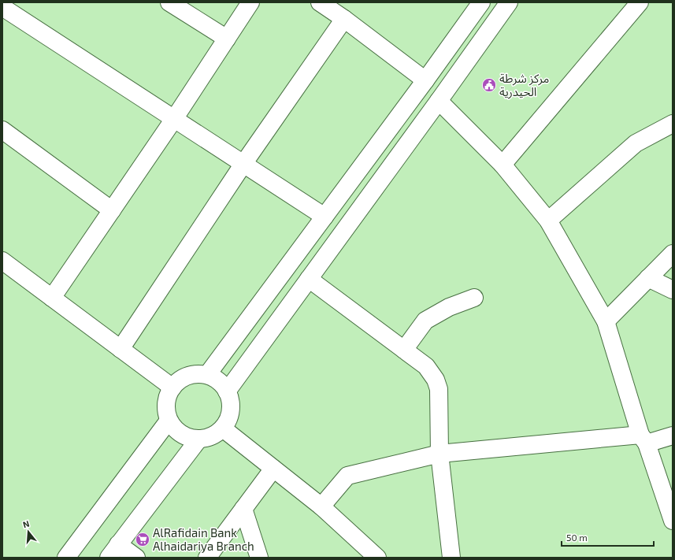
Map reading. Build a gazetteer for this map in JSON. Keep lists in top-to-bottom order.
{
  "places": {
    "public building": ["مركز شرطة الحيدرية"],
    "supermarket": ["AlRafidain Bank Alhaidariya Branch"]
  },
  "scale_bar": "50 m",
  "north": "top"
}
